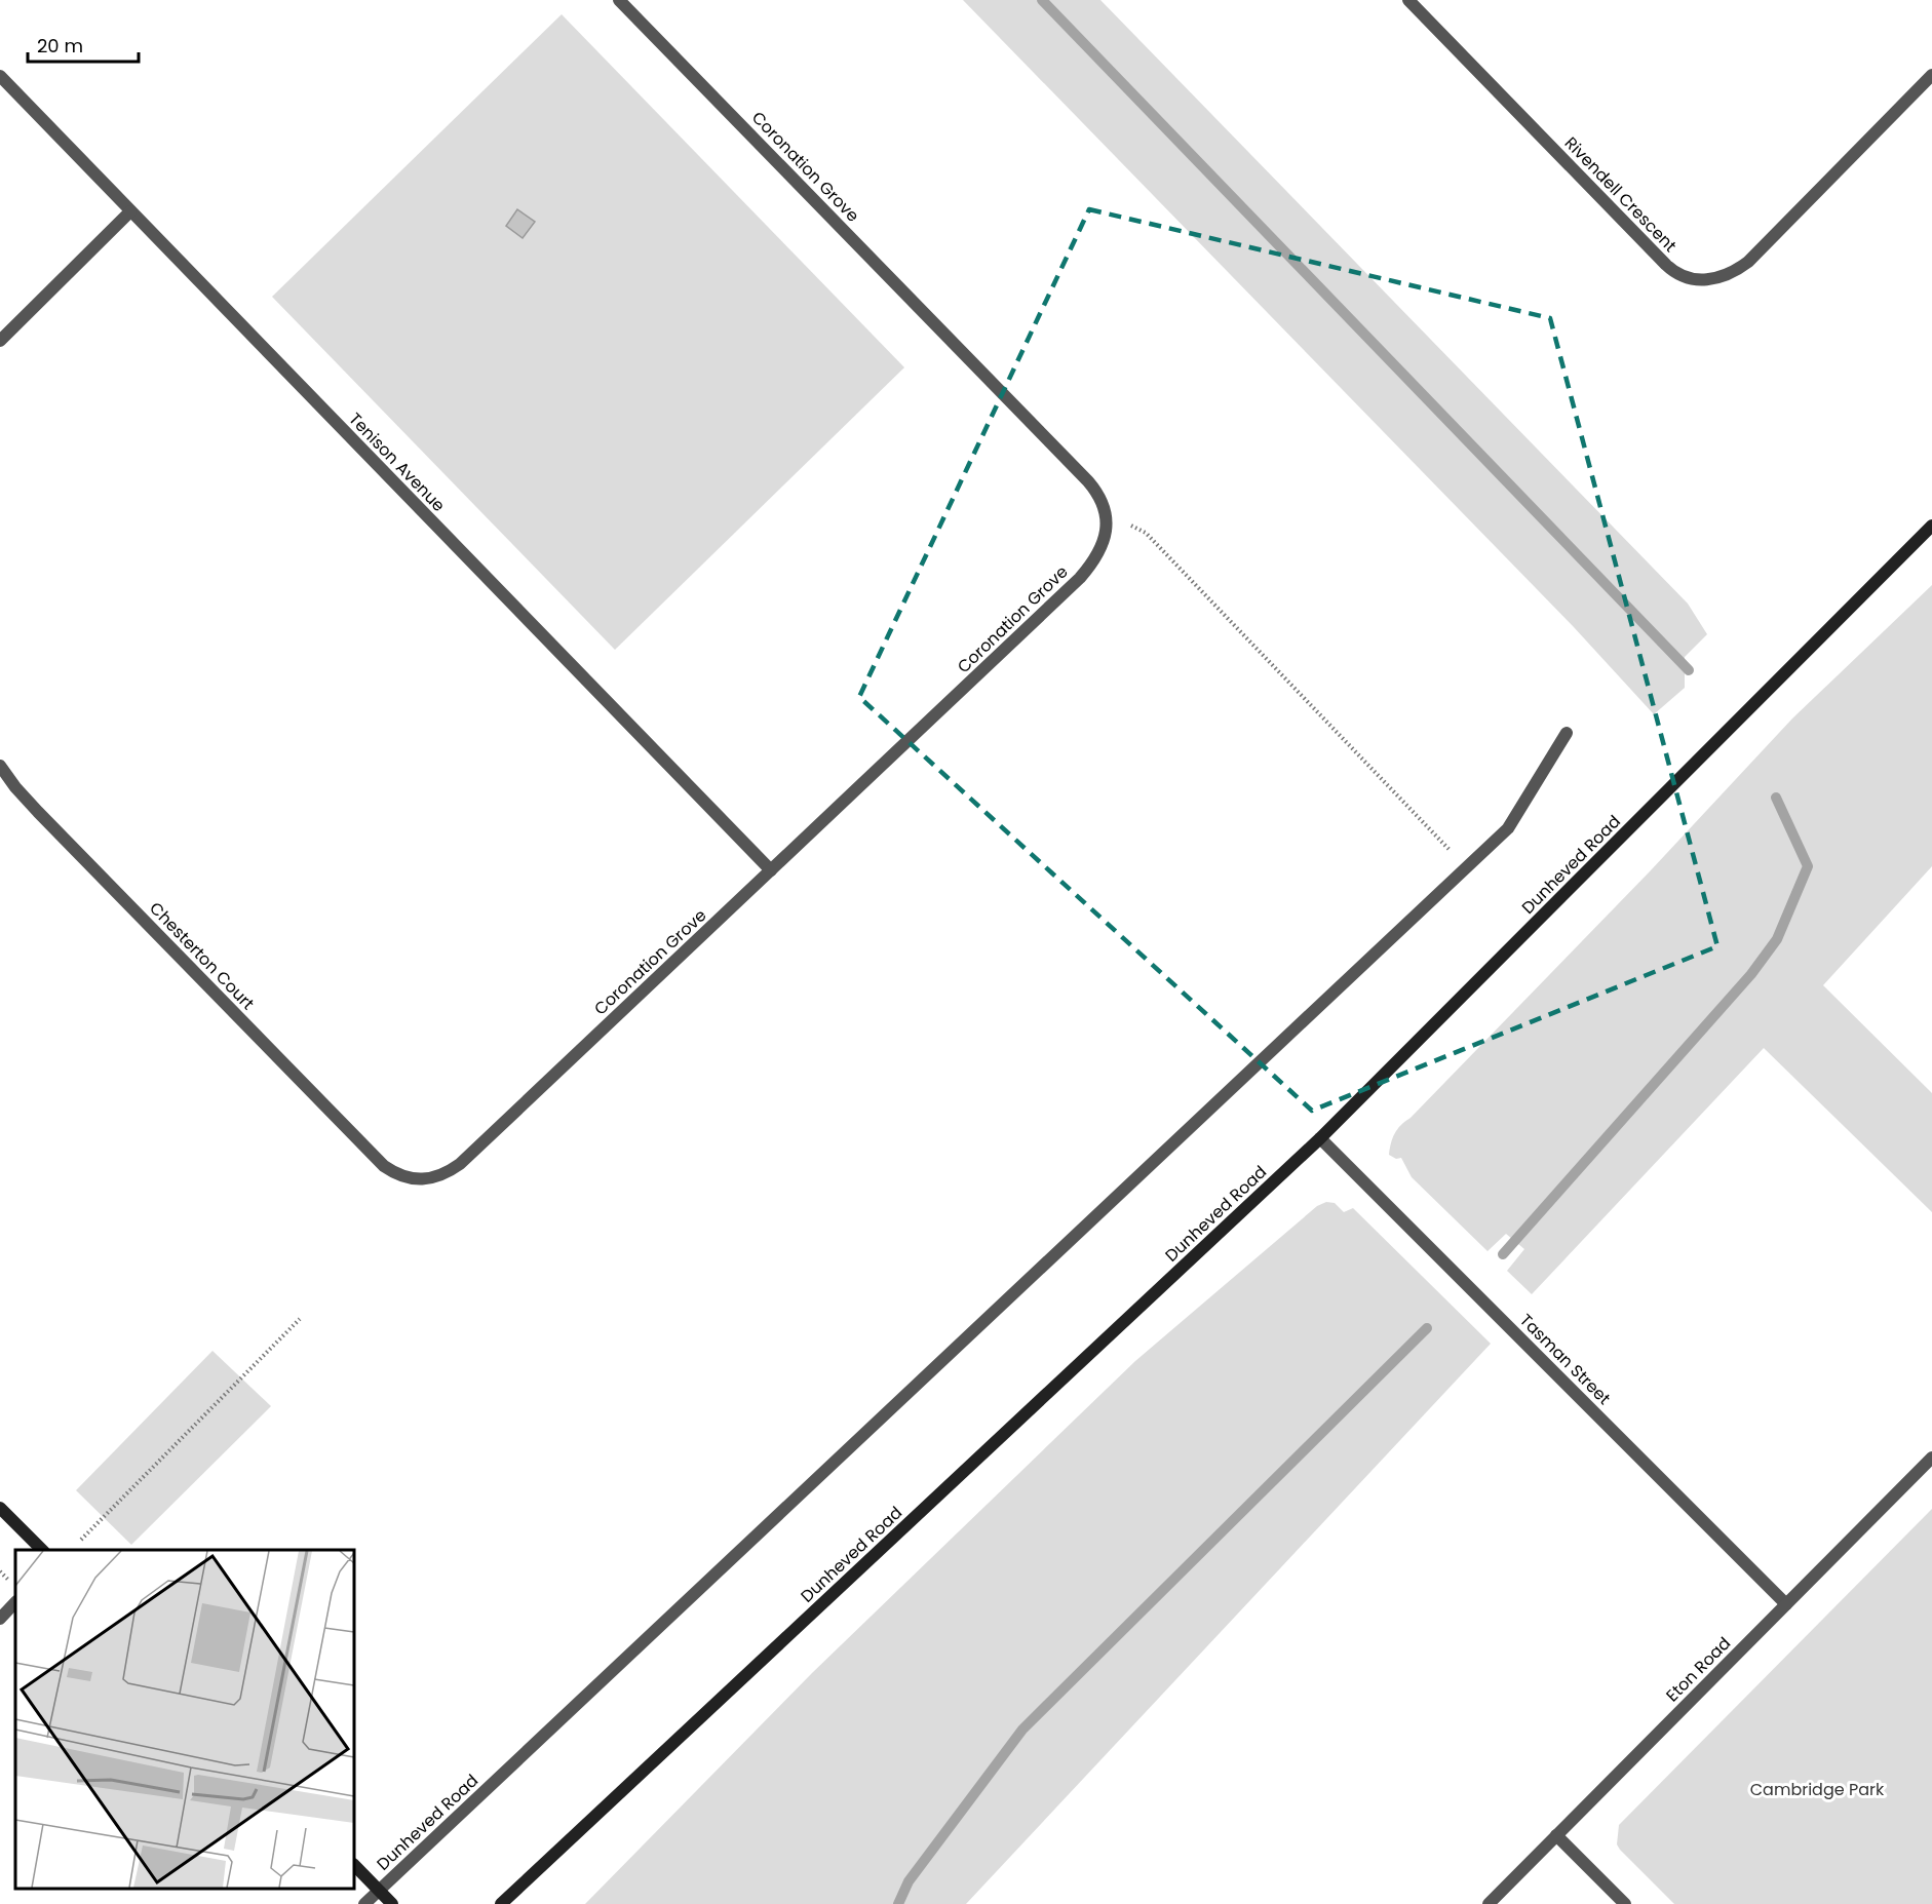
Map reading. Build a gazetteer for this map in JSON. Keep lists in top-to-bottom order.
{
  "streets": {
    "main road": ["Dunheved Road"],
    "street": [
      "Coronation Grove",
      "Rivendell Crescent",
      "Tenison Avenue",
      "Chesterton Court",
      "Tasman Street",
      "Eton Road"
    ]
  },
  "crossings": [
    ["Coronation Grove", "Tenison Avenue"],
    ["Coronation Grove", "Chesterton Court"],
    ["Dunheved Road", "Tasman Street"],
    ["Tasman Street", "Eton Road"]
  ],
  "parks": ["Cambridge Park"],
  "scale_bar": "20 m"
}
